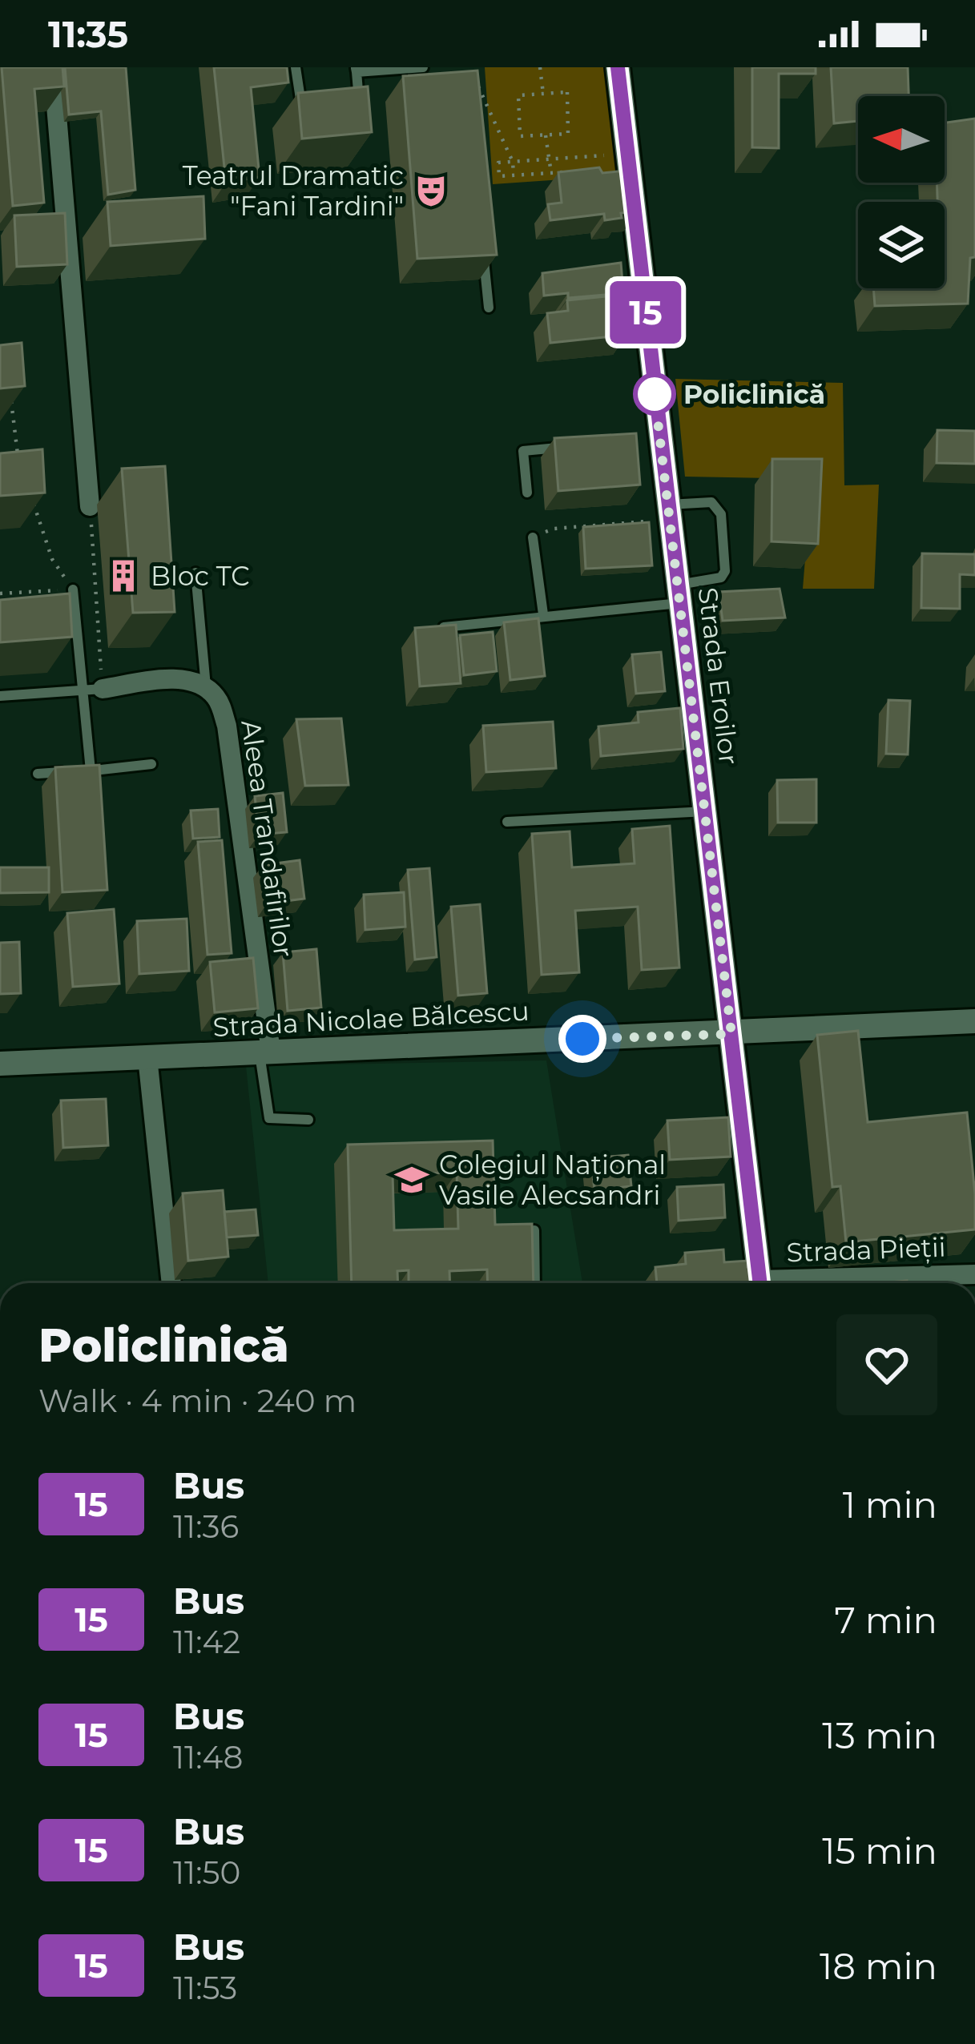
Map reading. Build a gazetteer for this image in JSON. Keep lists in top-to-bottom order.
{
  "streets": {
    "street": [
      "Strada Eroilor",
      "Aleea Trandafirilor",
      "Strada Nicolae Bălcescu",
      "Strada Pieții"
    ]
  },
  "crossings": [
    ["Strada Eroilor", "Strada Nicolae Bălcescu"],
    ["Aleea Trandafirilor", "Strada Nicolae Bălcescu"]
  ],
  "places": {
    "theatre": ["Teatrul Dramatic \"Fani Tardini\""],
    "other": ["Policlinică"],
    "building": ["Bloc TC"],
    "school or university": ["Colegiul Național Vasile Alecsandri"]
  },
  "lines": ["bus line 15"],
  "north": "left",
  "page": {
    "status": "11:35",
    "on_map": "15",
    "heading": ["Policlinică", "Walk · 4 min · 240 m"],
    "list": [
      {
        "mark": "15",
        "name": "Bus",
        "note": "11:36",
        "value": "1 min"
      },
      {
        "mark": "15",
        "name": "Bus",
        "note": "11:42",
        "value": "7 min"
      },
      {
        "mark": "15",
        "name": "Bus",
        "note": "11:48",
        "value": "13 min"
      },
      {
        "mark": "15",
        "name": "Bus",
        "note": "11:50",
        "value": "15 min"
      },
      {
        "mark": "15",
        "name": "Bus",
        "note": "11:53",
        "value": "18 min"
      }
    ]
  }
}
